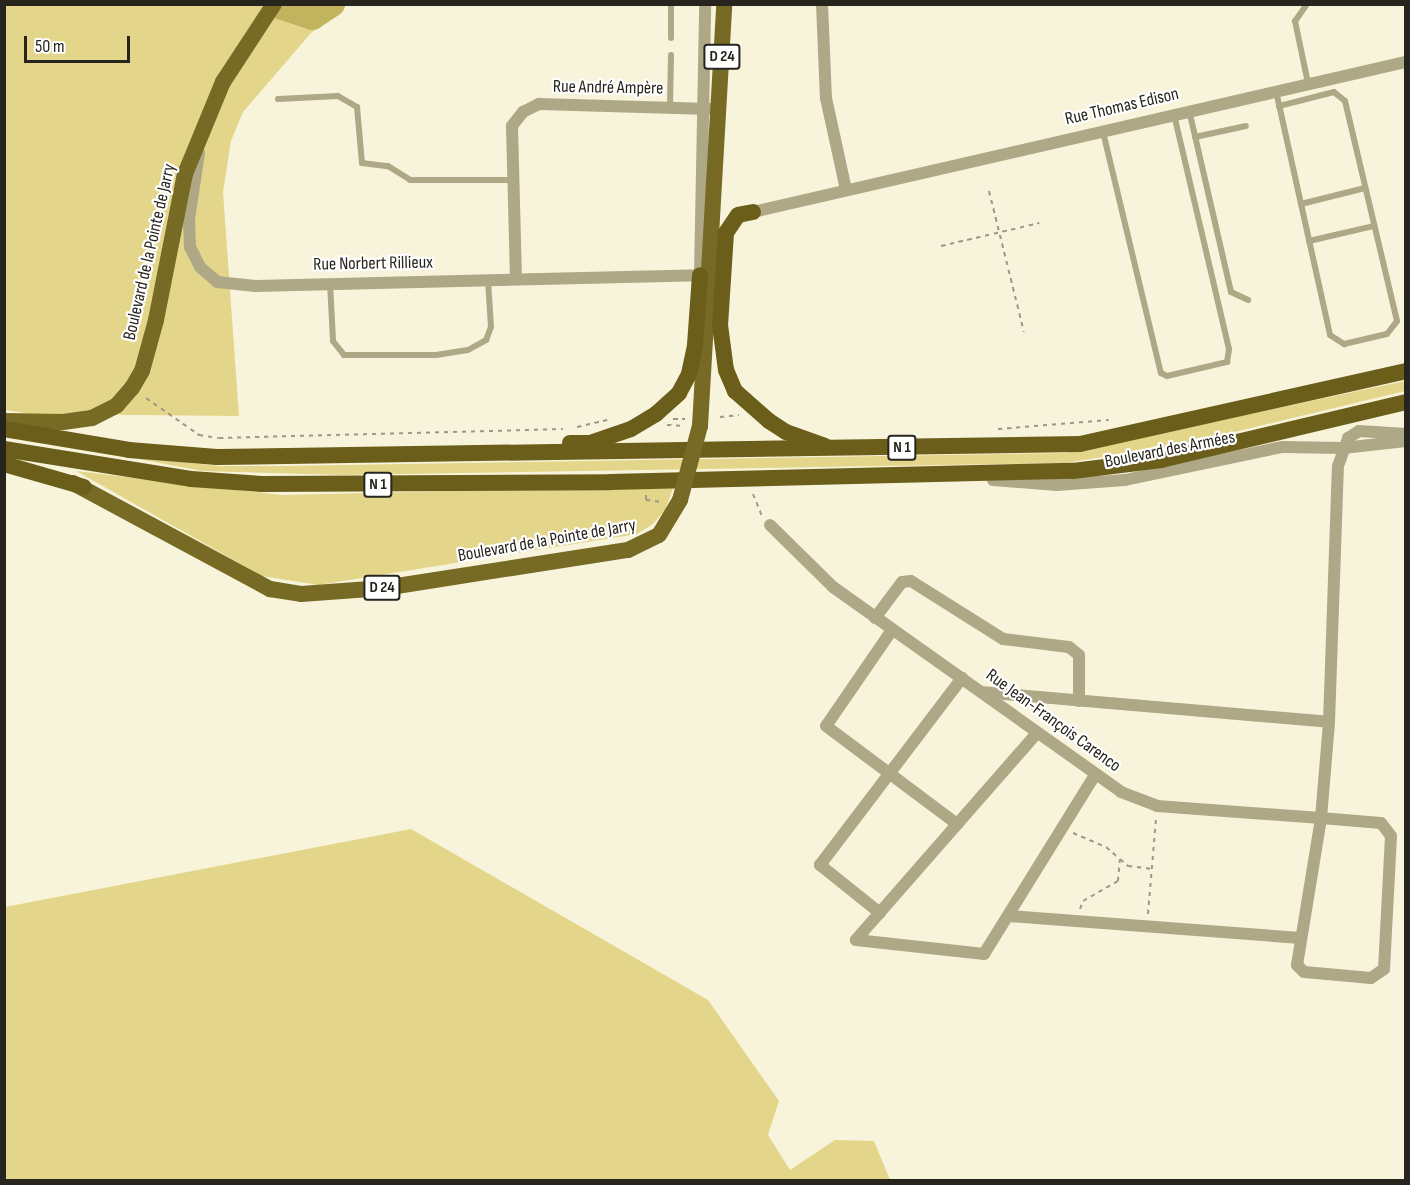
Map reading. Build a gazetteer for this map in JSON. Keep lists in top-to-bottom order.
{
  "streets": {
    "highway": ["N 1"],
    "main road": ["D 24", "Boulevard de la Pointe de Jarry"],
    "street": [
      "Rue André Ampère",
      "Rue Thomas Edison",
      "Rue Norbert Rillieux",
      "Boulevard des Armées",
      "Rue Jean-François Carenco"
    ]
  },
  "crossings": [
    ["D 24", "Rue André Ampère"],
    ["D 24", "Rue Norbert Rillieux"],
    ["Rue André Ampère", "Boulevard de la Pointe de Jarry"],
    ["Rue André Ampère", "Rue Norbert Rillieux"],
    ["Boulevard de la Pointe de Jarry", "Rue Norbert Rillieux"],
    ["N 1", "Boulevard des Armées"]
  ],
  "scale_bar": "50 m"
}
